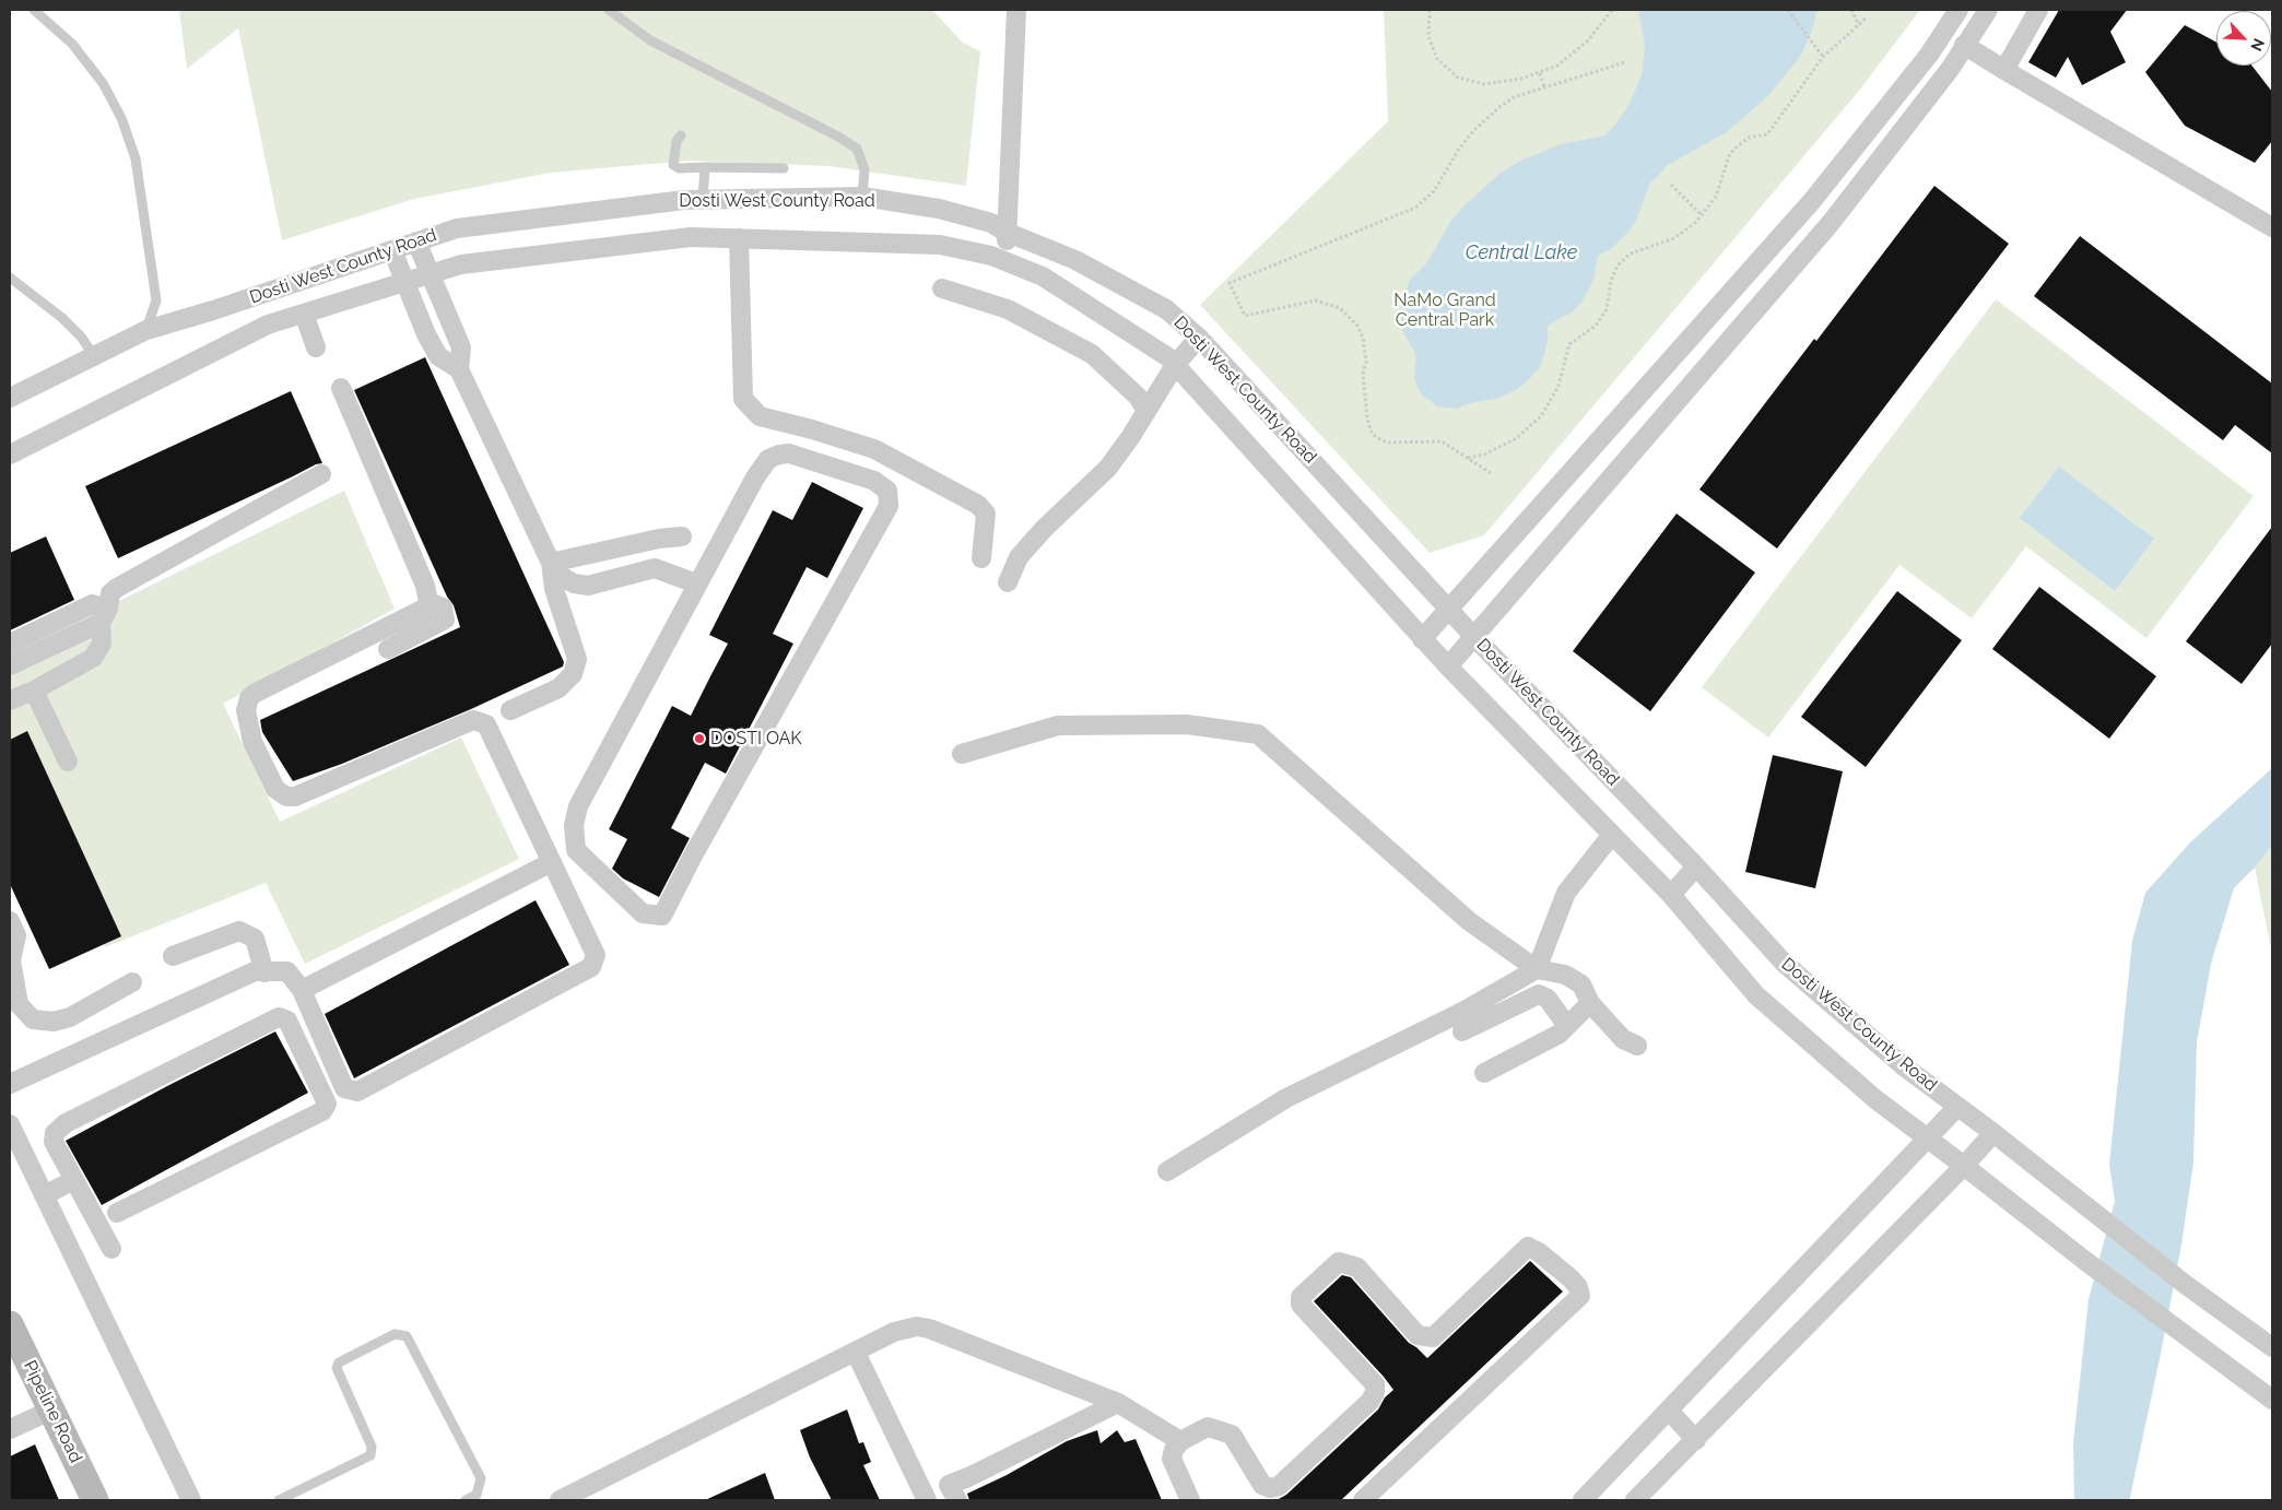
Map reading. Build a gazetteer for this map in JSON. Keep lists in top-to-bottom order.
{
  "streets": {
    "street": ["Dosti West County Road", "Pipeline Road"]
  },
  "water": ["Central Lake"],
  "parks": ["NaMo Grand Central Park"],
  "places": ["DOSTI OAK"],
  "north": "bottom right"
}
